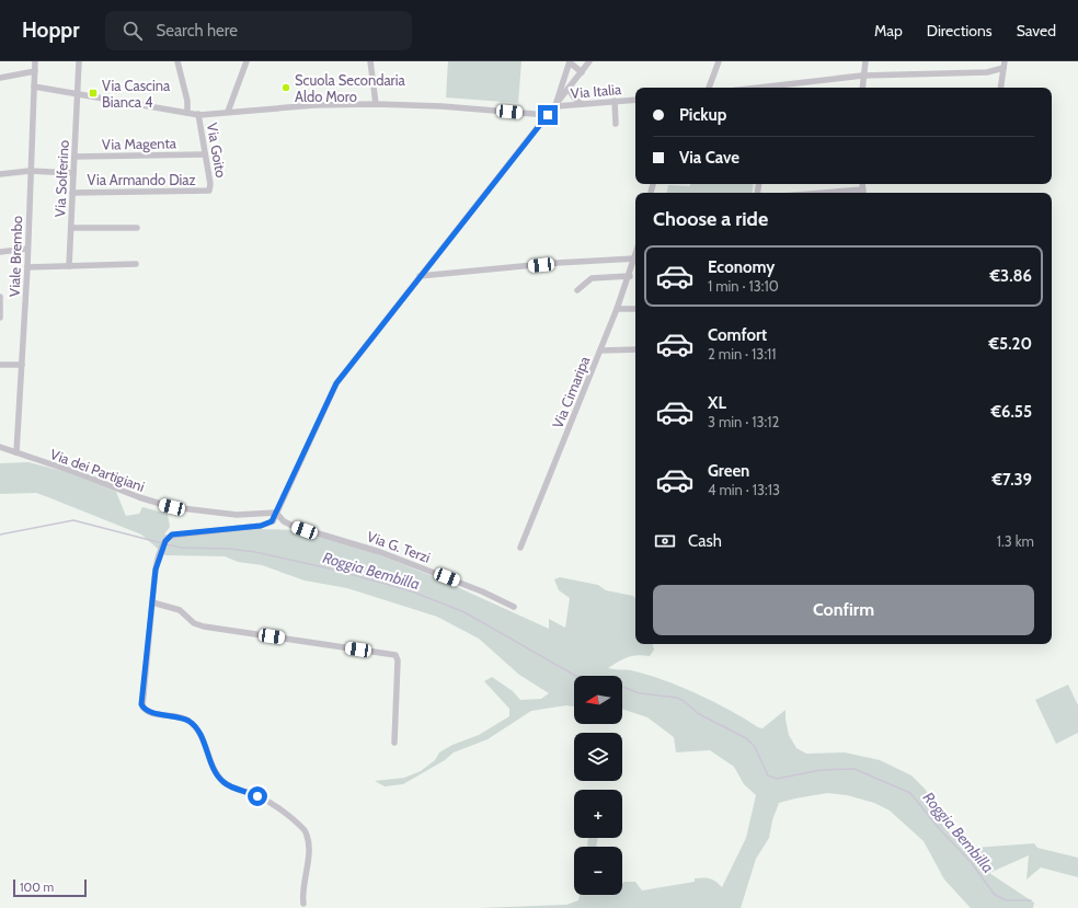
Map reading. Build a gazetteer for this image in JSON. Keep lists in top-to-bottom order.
{
  "streets": {
    "street": [
      "Via Italia",
      "Via Magenta",
      "Via Goito",
      "Via Solferino",
      "Via Armando Diaz",
      "Viale Brembo",
      "Via Cimaripa",
      "Via dei Partigiani",
      "Via G. Terzi"
    ]
  },
  "crossings": [
    ["Via Magenta", "Via Goito"],
    ["Via Magenta", "Via Solferino"],
    ["Via Goito", "Via Armando Diaz"],
    ["Via Solferino", "Via Armando Diaz"],
    ["Viale Brembo", "Via dei Partigiani"],
    ["Via dei Partigiani", "Via G. Terzi"]
  ],
  "water": ["Roggia Bembilla"],
  "places": {
    "other": ["Scuola Secondaria Aldo Moro"],
    "transit": ["Via Cascina Bianca 4"]
  },
  "scale_bar": "100 m",
  "north": "left",
  "page": {
    "header": "Hoppr",
    "search": "Search here",
    "nav": ["Map", "Directions", "Saved"],
    "banner": ["Pickup", "Via Cave"],
    "heading": "Choose a ride",
    "list": [
      {
        "name": "Economy",
        "note": "1 min · 13:10",
        "value": "€3.86"
      },
      {
        "name": "Comfort",
        "note": "2 min · 13:11",
        "value": "€5.20"
      },
      {
        "name": "XL",
        "note": "3 min · 13:12",
        "value": "€6.55"
      },
      {
        "name": "Green",
        "note": "4 min · 13:13",
        "value": "€7.39"
      }
    ],
    "pay": ["Cash", "1.3 km"],
    "buttons": "Confirm",
    "map_buttons": ["+", "−"],
    "scale": "100 m"
  }
}
